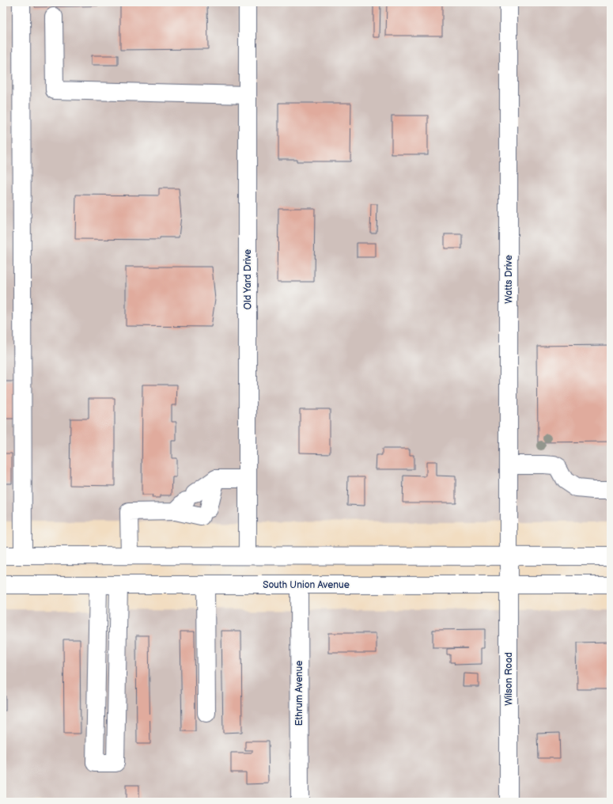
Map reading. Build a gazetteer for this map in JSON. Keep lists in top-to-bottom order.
{
  "streets": {
    "street": [
      "Old Yard Drive",
      "Watts Drive",
      "South Union Avenue",
      "Wilson Road",
      "Ethrum Avenue"
    ]
  },
  "crossings": [
    ["Watts Drive", "Wilson Road"],
    ["South Union Avenue", "Wilson Road"],
    ["South Union Avenue", "Ethrum Avenue"]
  ]
}
